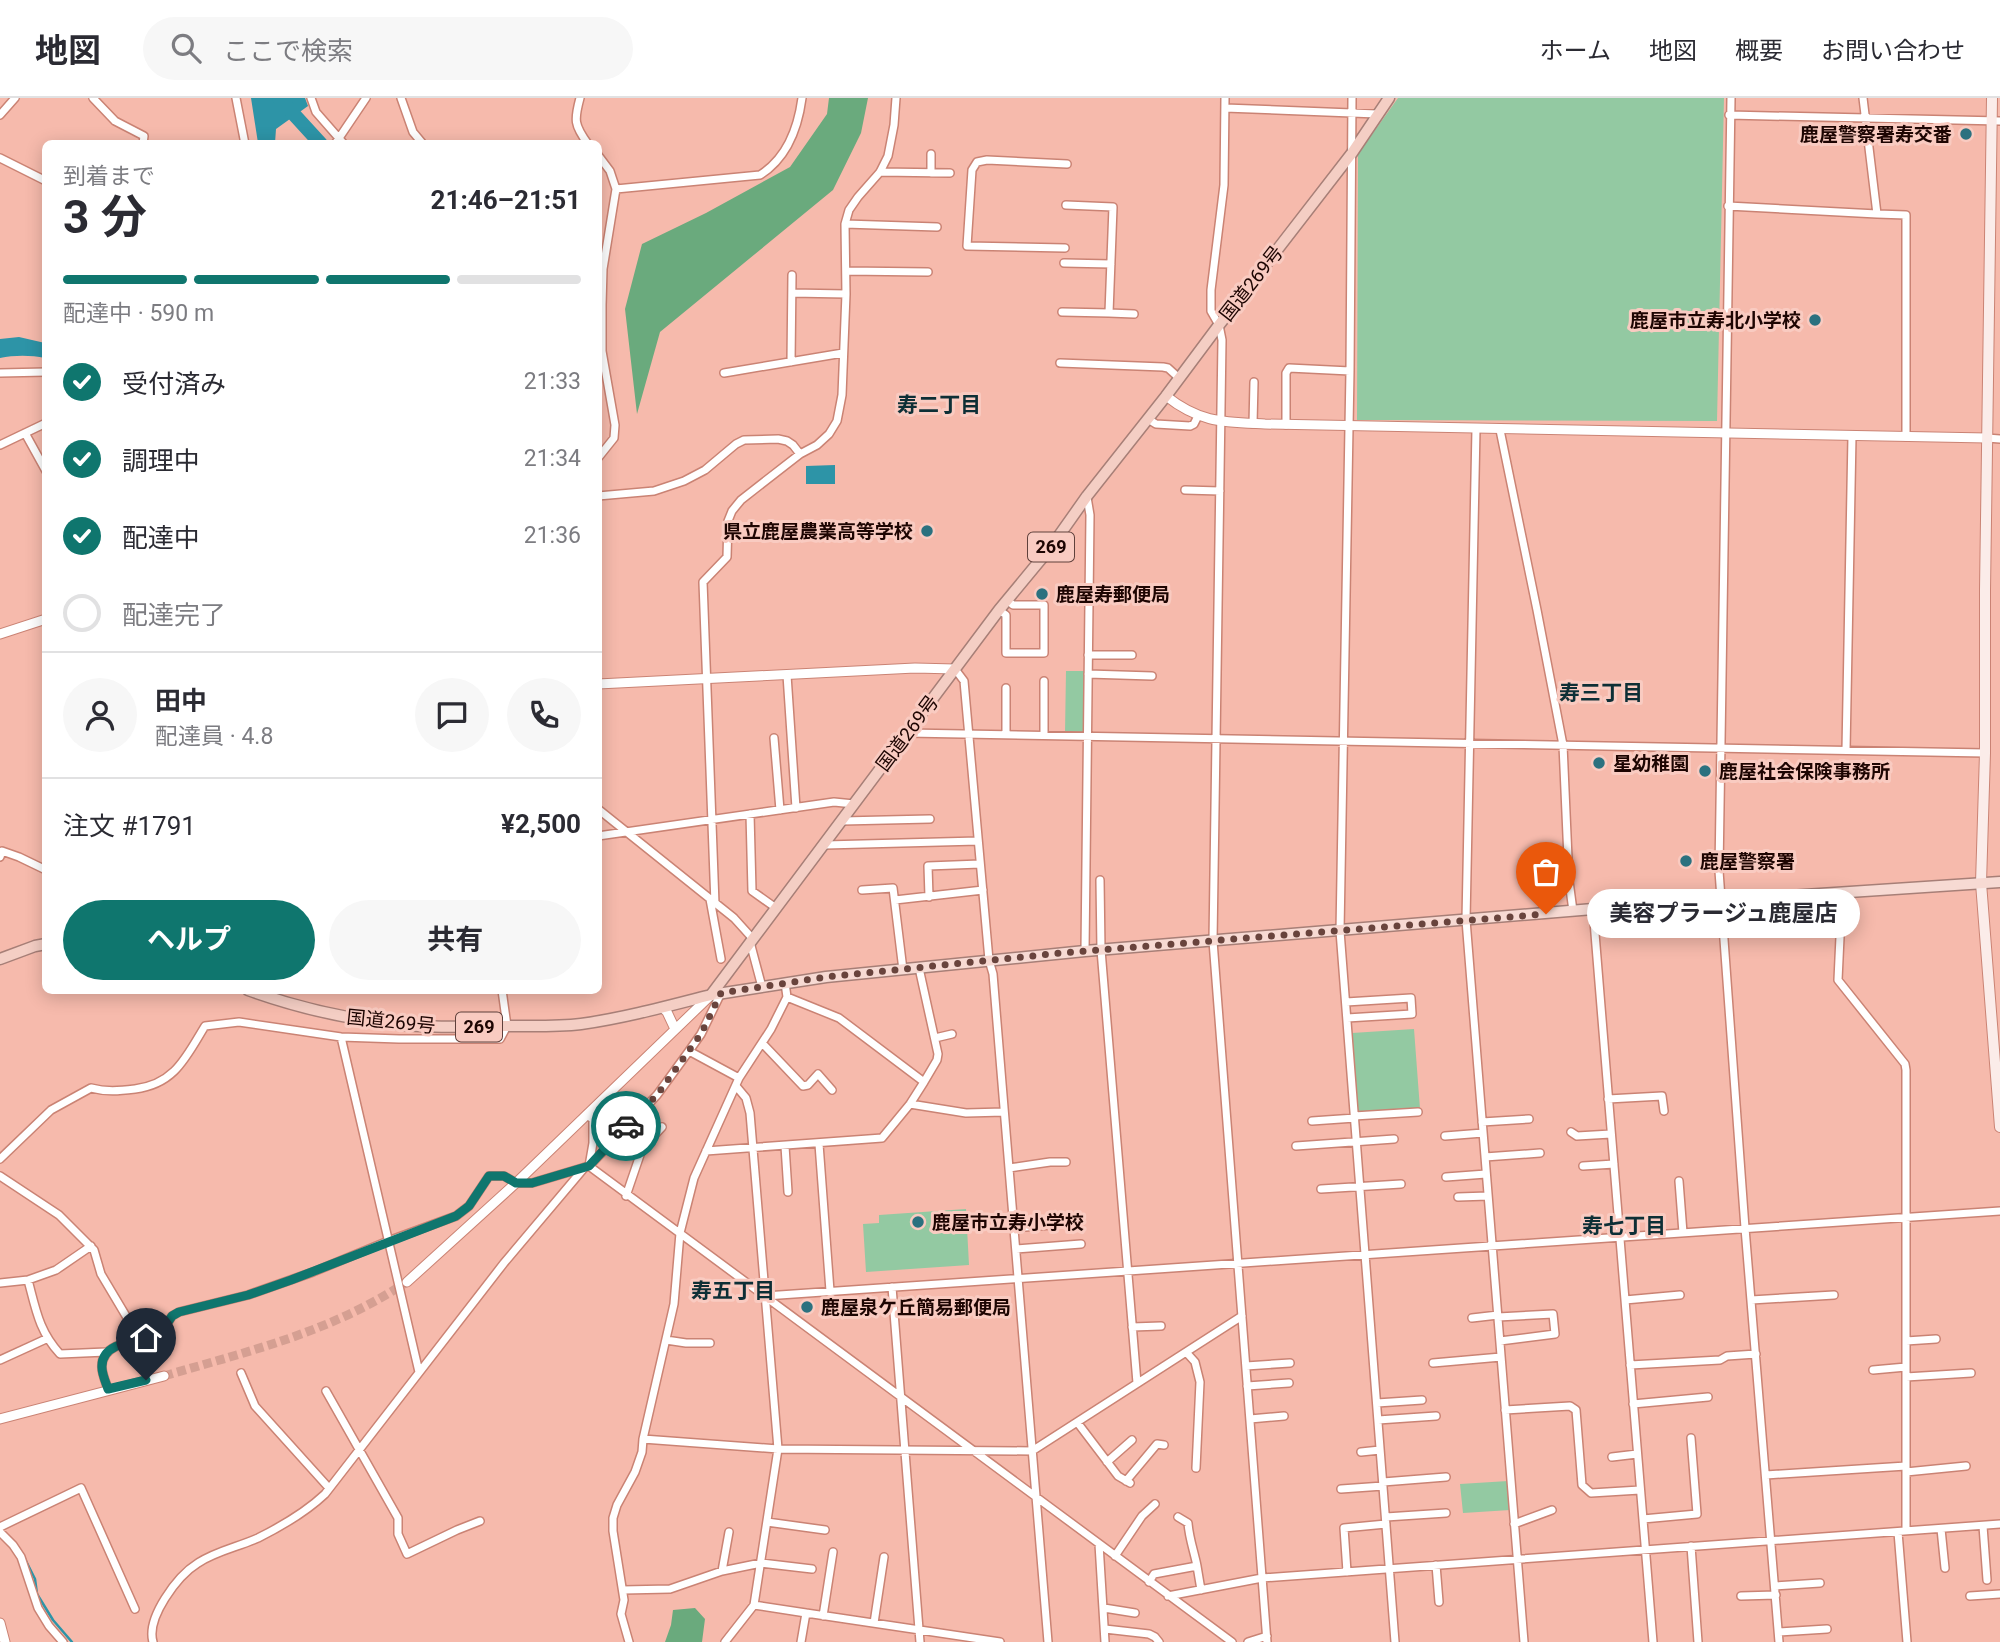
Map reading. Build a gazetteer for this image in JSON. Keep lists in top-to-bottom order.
{
  "streets": {
    "highway": ["国道269号", "269"]
  },
  "districts": [
    "寿二丁目",
    "寿三丁目",
    "寿七丁目",
    "寿五丁目"
  ],
  "places": [
    "鹿屋警察署寿交番",
    "鹿屋市立寿北小学校",
    "県立鹿屋農業高等学校",
    "鹿屋寿郵便局",
    "星幼稚園",
    "鹿屋社会保険事務所",
    "鹿屋警察署",
    "美容プラージュ鹿屋店",
    "鹿屋市立寿小学校",
    "鹿屋泉ケ丘簡易郵便局"
  ],
  "page": {
    "header": "地図",
    "search": "ここで検索",
    "nav": [
      "ホーム",
      "地図",
      "概要",
      "お問い合わせ"
    ],
    "heading": ["3 分", "到着まで", "21:46–21:51"],
    "panel": [
      "田中",
      "配達員 · 4.8",
      "注文 #1791",
      "¥2,500"
    ],
    "bar": "配達中 · 590 m",
    "list": [
      ["受付済み", "21:33"],
      ["調理中", "21:34"],
      ["配達中", "21:36"],
      "配達完了"
    ],
    "buttons": ["ヘルプ", "共有"],
    "bubble": "美容プラージュ鹿屋店"
  }
}
